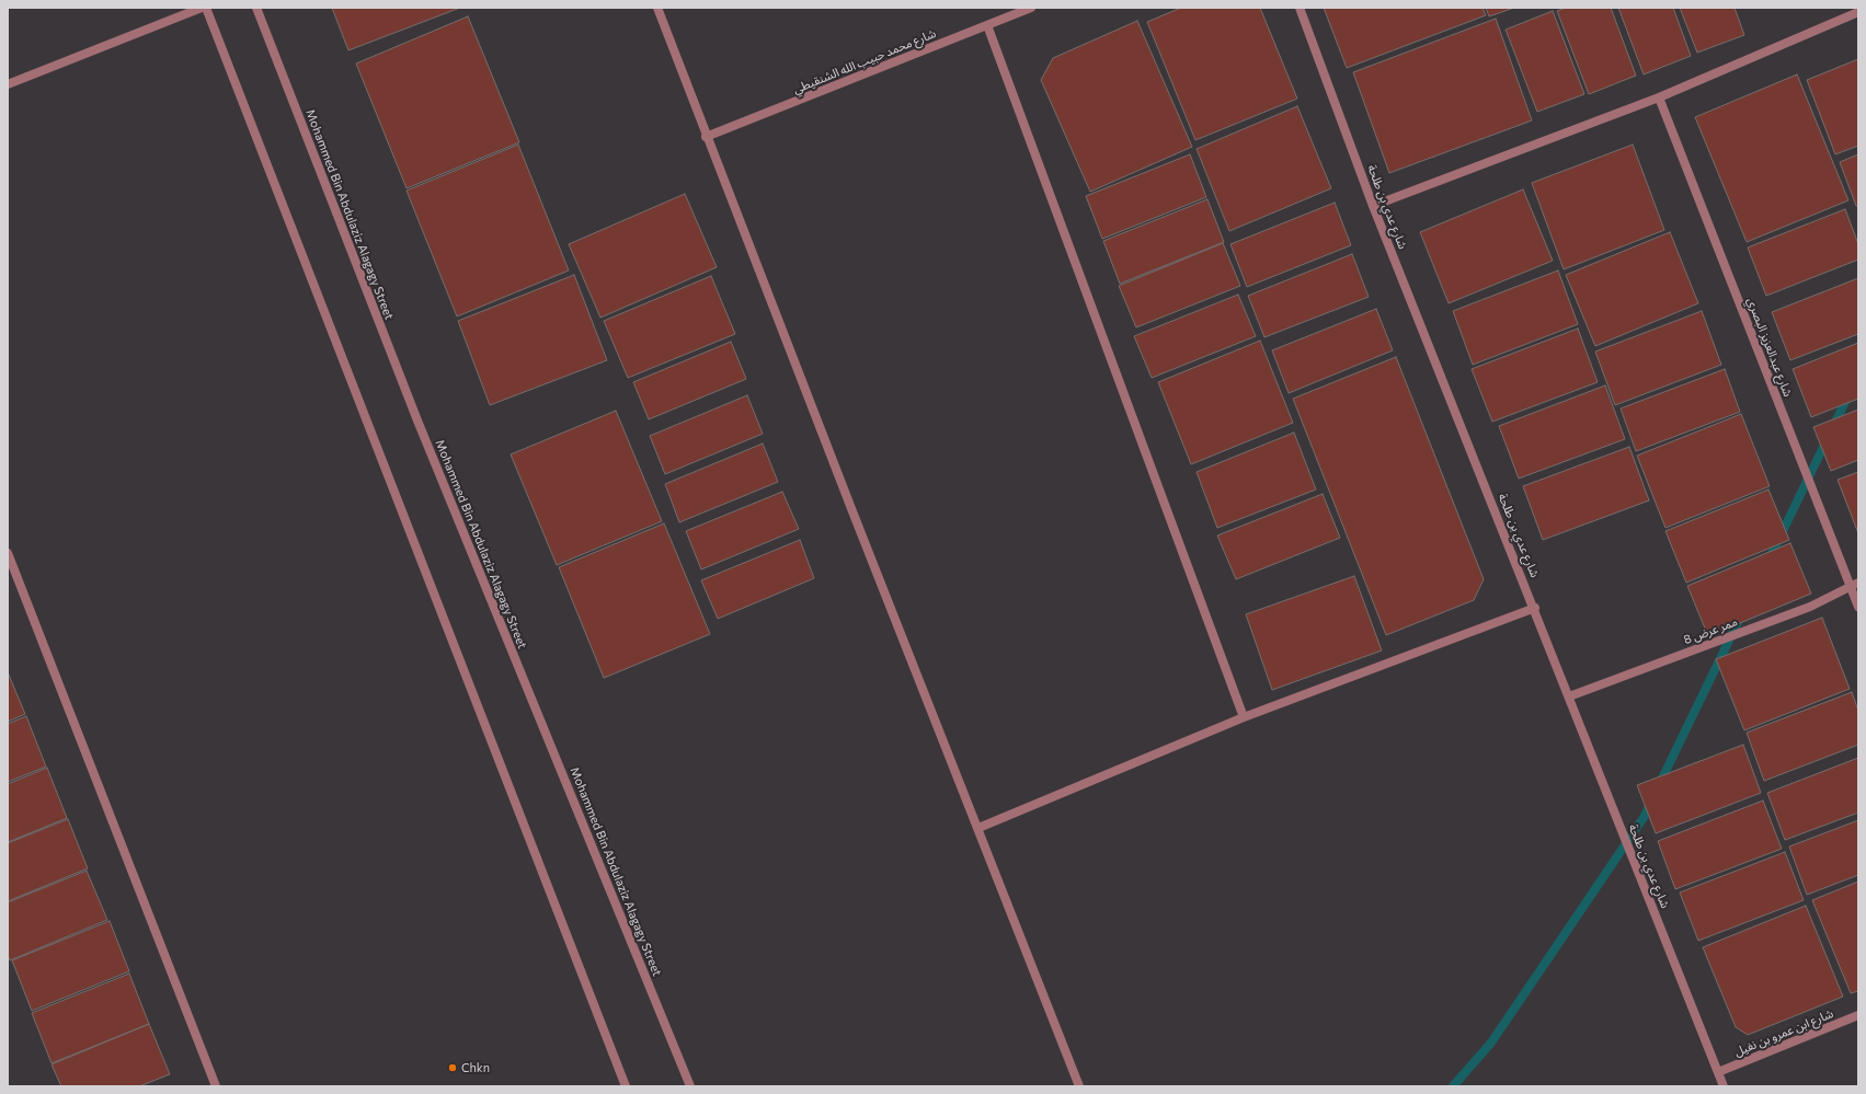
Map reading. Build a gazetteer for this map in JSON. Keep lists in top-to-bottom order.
{
  "streets": {
    "street": [
      "شارع محمد حبيب الله الشنقيطي",
      "شارع عدي بن طلحة",
      "Mohammed Bin Abdulaziz Alagagy Street",
      "شارع عبدالعزيز البصري",
      "ممر عرض 8",
      "شارع ابن عمرو بن نفيل"
    ]
  },
  "crossings": [
    ["شارع عدي بن طلحة", "ممر عرض 8"],
    ["شارع عدي بن طلحة", "شارع ابن عمرو بن نفيل"],
    ["شارع عبدالعزيز البصري", "ممر عرض 8"]
  ],
  "places": ["Chkn"]
}
